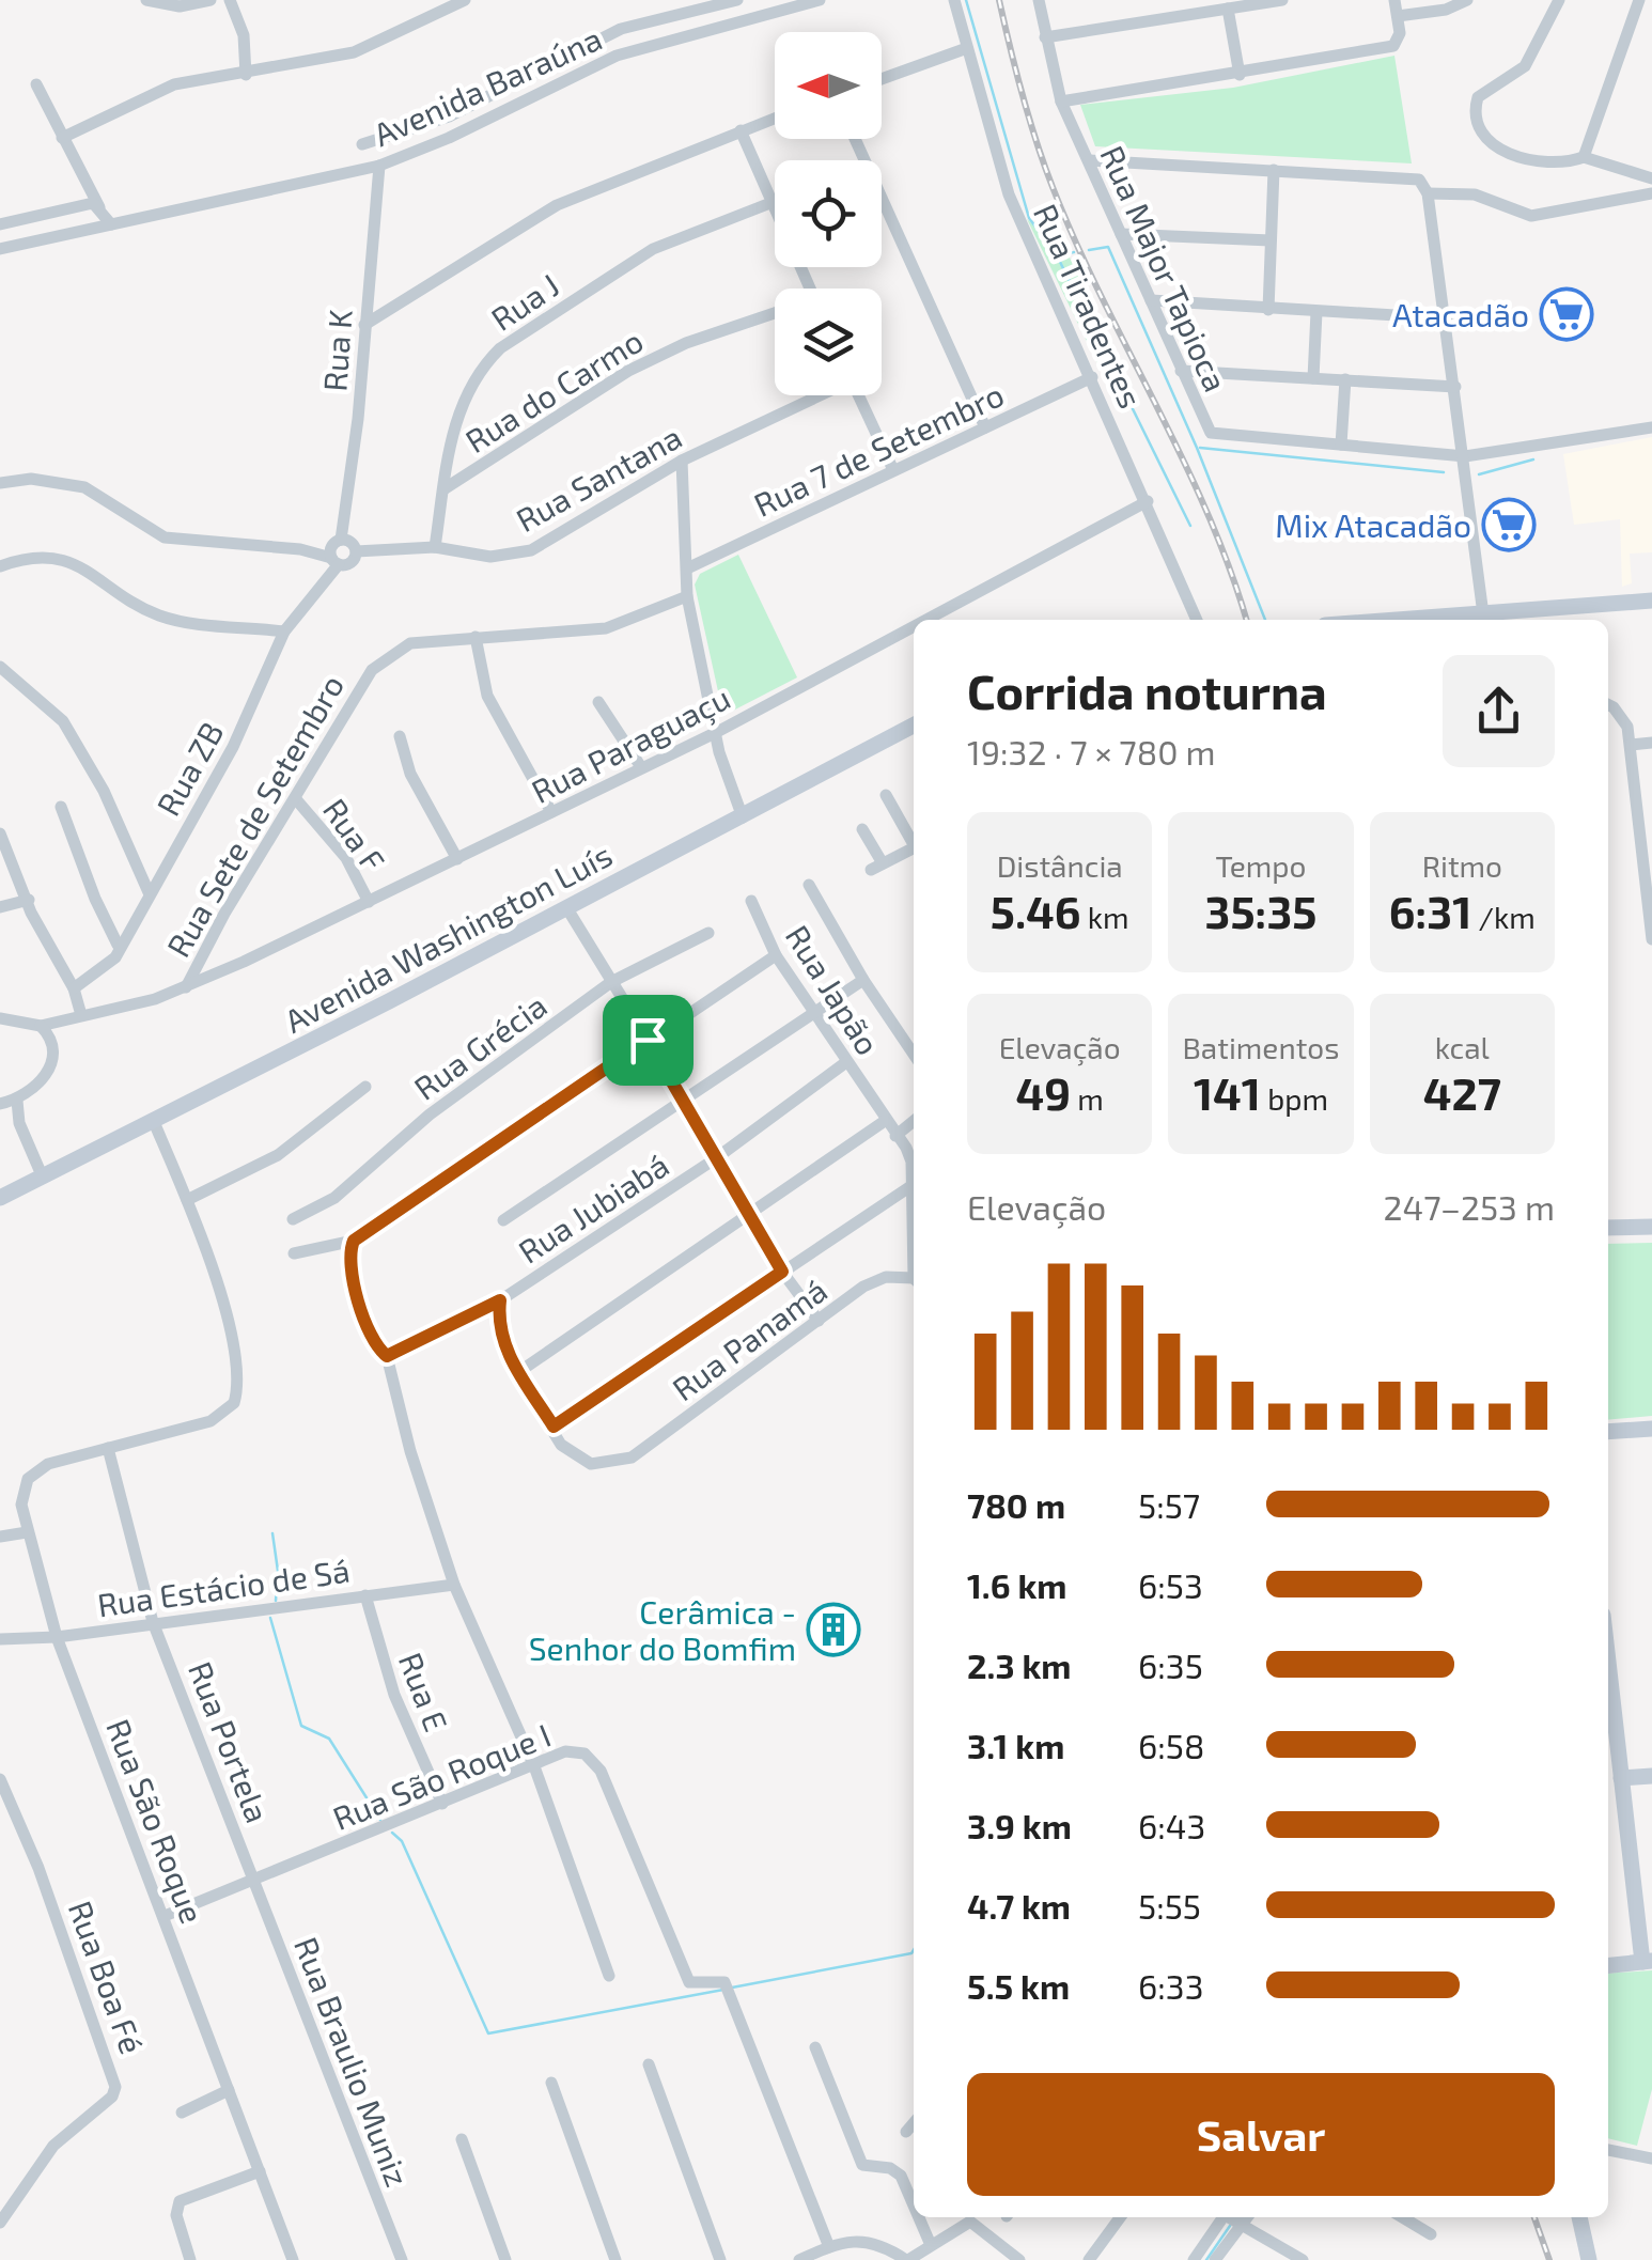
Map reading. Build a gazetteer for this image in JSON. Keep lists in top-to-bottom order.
{
  "streets": {
    "main road": ["Avenida Washington Luís"],
    "street": [
      "Avenida Baraúna",
      "Rua Major Tapioca",
      "Rua J",
      "Rua Tiradentes",
      "Rua K",
      "Rua do Carmo",
      "Rua 7 de Setembro",
      "Rua Santana",
      "Rua Paraguaçu",
      "Rua ZB",
      "Rua Sete de Setembro",
      "Rua F",
      "Rua Japão",
      "Rua Grécia",
      "Rua Jubiabá",
      "Rua Panamá",
      "Rua Estácio de Sá",
      "Rua E",
      "Rua Portela",
      "Rua São Roque I",
      "Rua São Roque",
      "Rua Boa Fé",
      "Rua Braulio Muniz"
    ]
  },
  "crossings": [
    ["Avenida Baraúna", "Rua K"],
    ["Rua J", "Rua do Carmo"],
    ["Rua J", "Rua Santana"],
    ["Rua Tiradentes", "Rua 7 de Setembro"],
    ["Rua Tiradentes", "Rua Paraguaçu"],
    ["Rua K", "Rua Santana"],
    ["Rua K", "Rua ZB"],
    ["Rua Santana", "Rua ZB"],
    ["Rua Paraguaçu", "Rua Sete de Setembro"],
    ["Rua Paraguaçu", "Rua F"],
    ["Rua Sete de Setembro", "Rua F"],
    ["Avenida Washington Luís", "Rua São Roque"],
    ["Rua Japão", "Rua Jubiabá"],
    ["Rua Jubiabá", "Rua Panamá"],
    ["Rua Estácio de Sá", "Rua E"],
    ["Rua Estácio de Sá", "Rua Portela"],
    ["Rua Estácio de Sá", "Rua São Roque"],
    ["Rua E", "Rua São Roque I"],
    ["Rua Portela", "Rua São Roque I"],
    ["Rua Portela", "Rua São Roque"],
    ["Rua Portela", "Rua Braulio Muniz"],
    ["Rua São Roque I", "Rua São Roque"],
    ["Rua São Roque I", "Rua Braulio Muniz"]
  ],
  "places": {
    "supermarket": ["Atacadão", "Mix Atacadão"],
    "building": ["Cerâmica - Senhor do Bomfim"]
  },
  "north": "left",
  "page": {
    "heading": ["Corrida noturna", "19:32 · 7 × 780 m"],
    "stats": [
      ["Distância", "5.46 km"],
      ["Tempo", "35:35"],
      ["Ritmo", "6:31 /km"],
      ["Elevação", "49 m"],
      ["Batimentos", "141 bpm"],
      ["kcal", "427"]
    ],
    "chart": ["Elevação", "247–253 m"],
    "list": [
      {
        "name": "780 m",
        "note": "5:57"
      },
      {
        "name": "1.6 km",
        "note": "6:53"
      },
      {
        "name": "2.3 km",
        "note": "6:35"
      },
      {
        "name": "3.1 km",
        "note": "6:58"
      },
      {
        "name": "3.9 km",
        "note": "6:43"
      },
      {
        "name": "4.7 km",
        "note": "5:55"
      },
      {
        "name": "5.5 km",
        "note": "6:33"
      }
    ],
    "buttons": "Salvar"
  }
}
